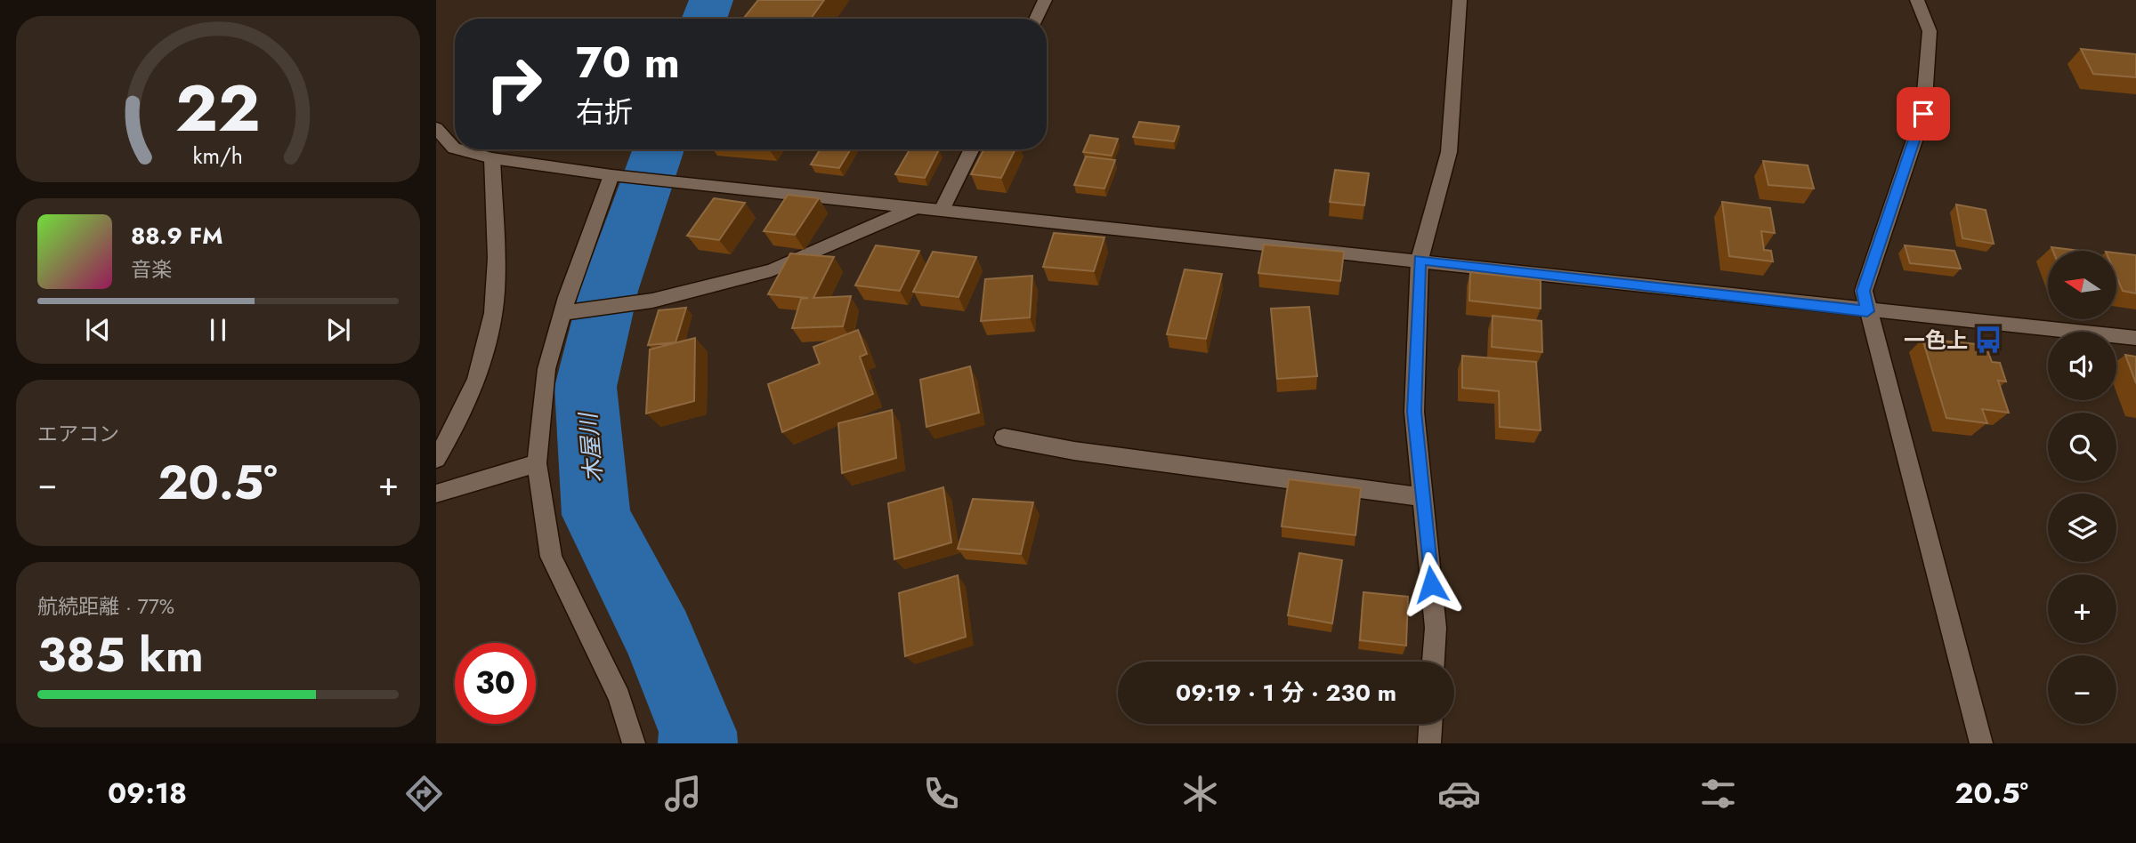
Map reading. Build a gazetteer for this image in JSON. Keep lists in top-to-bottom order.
{
  "water": ["木屋川"],
  "places": {
    "bus stop": ["一色上"]
  },
  "north": "left",
  "page": {
    "turn": ["70 m", "右折"],
    "song": ["88.9 FM", "音楽"],
    "map_buttons": ["+", "−"],
    "tile": [
      "エアコン",
      ["航続距離 · 77%", "385 km"]
    ],
    "heat": ["−", "20.5°", "+"],
    "limit": "30",
    "trip": "09:19 · 1 分 · 230 m",
    "tabs": ["09:18", "20.5°"],
    "gauge": ["22", "km/h"]
  }
}
